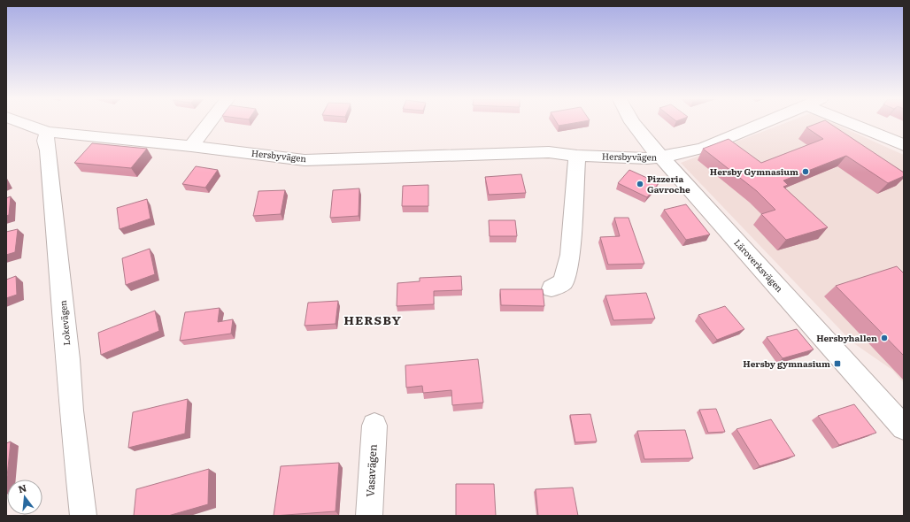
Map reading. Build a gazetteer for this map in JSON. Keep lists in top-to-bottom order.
{
  "streets": {
    "street": [
      "Hersbyvägen",
      "Läroverksvägen",
      "Lokevägen",
      "Vasavägen"
    ]
  },
  "crossings": [
    ["Hersbyvägen", "Läroverksvägen"],
    ["Hersbyvägen", "Lokevägen"]
  ],
  "districts": ["HERSBY"],
  "places": {
    "other": ["Hersby Gymnasium", "Pizzeria Gavroche", "Hersbyhallen"],
    "transit": ["Hersby gymnasium"]
  },
  "north": "top"
}
